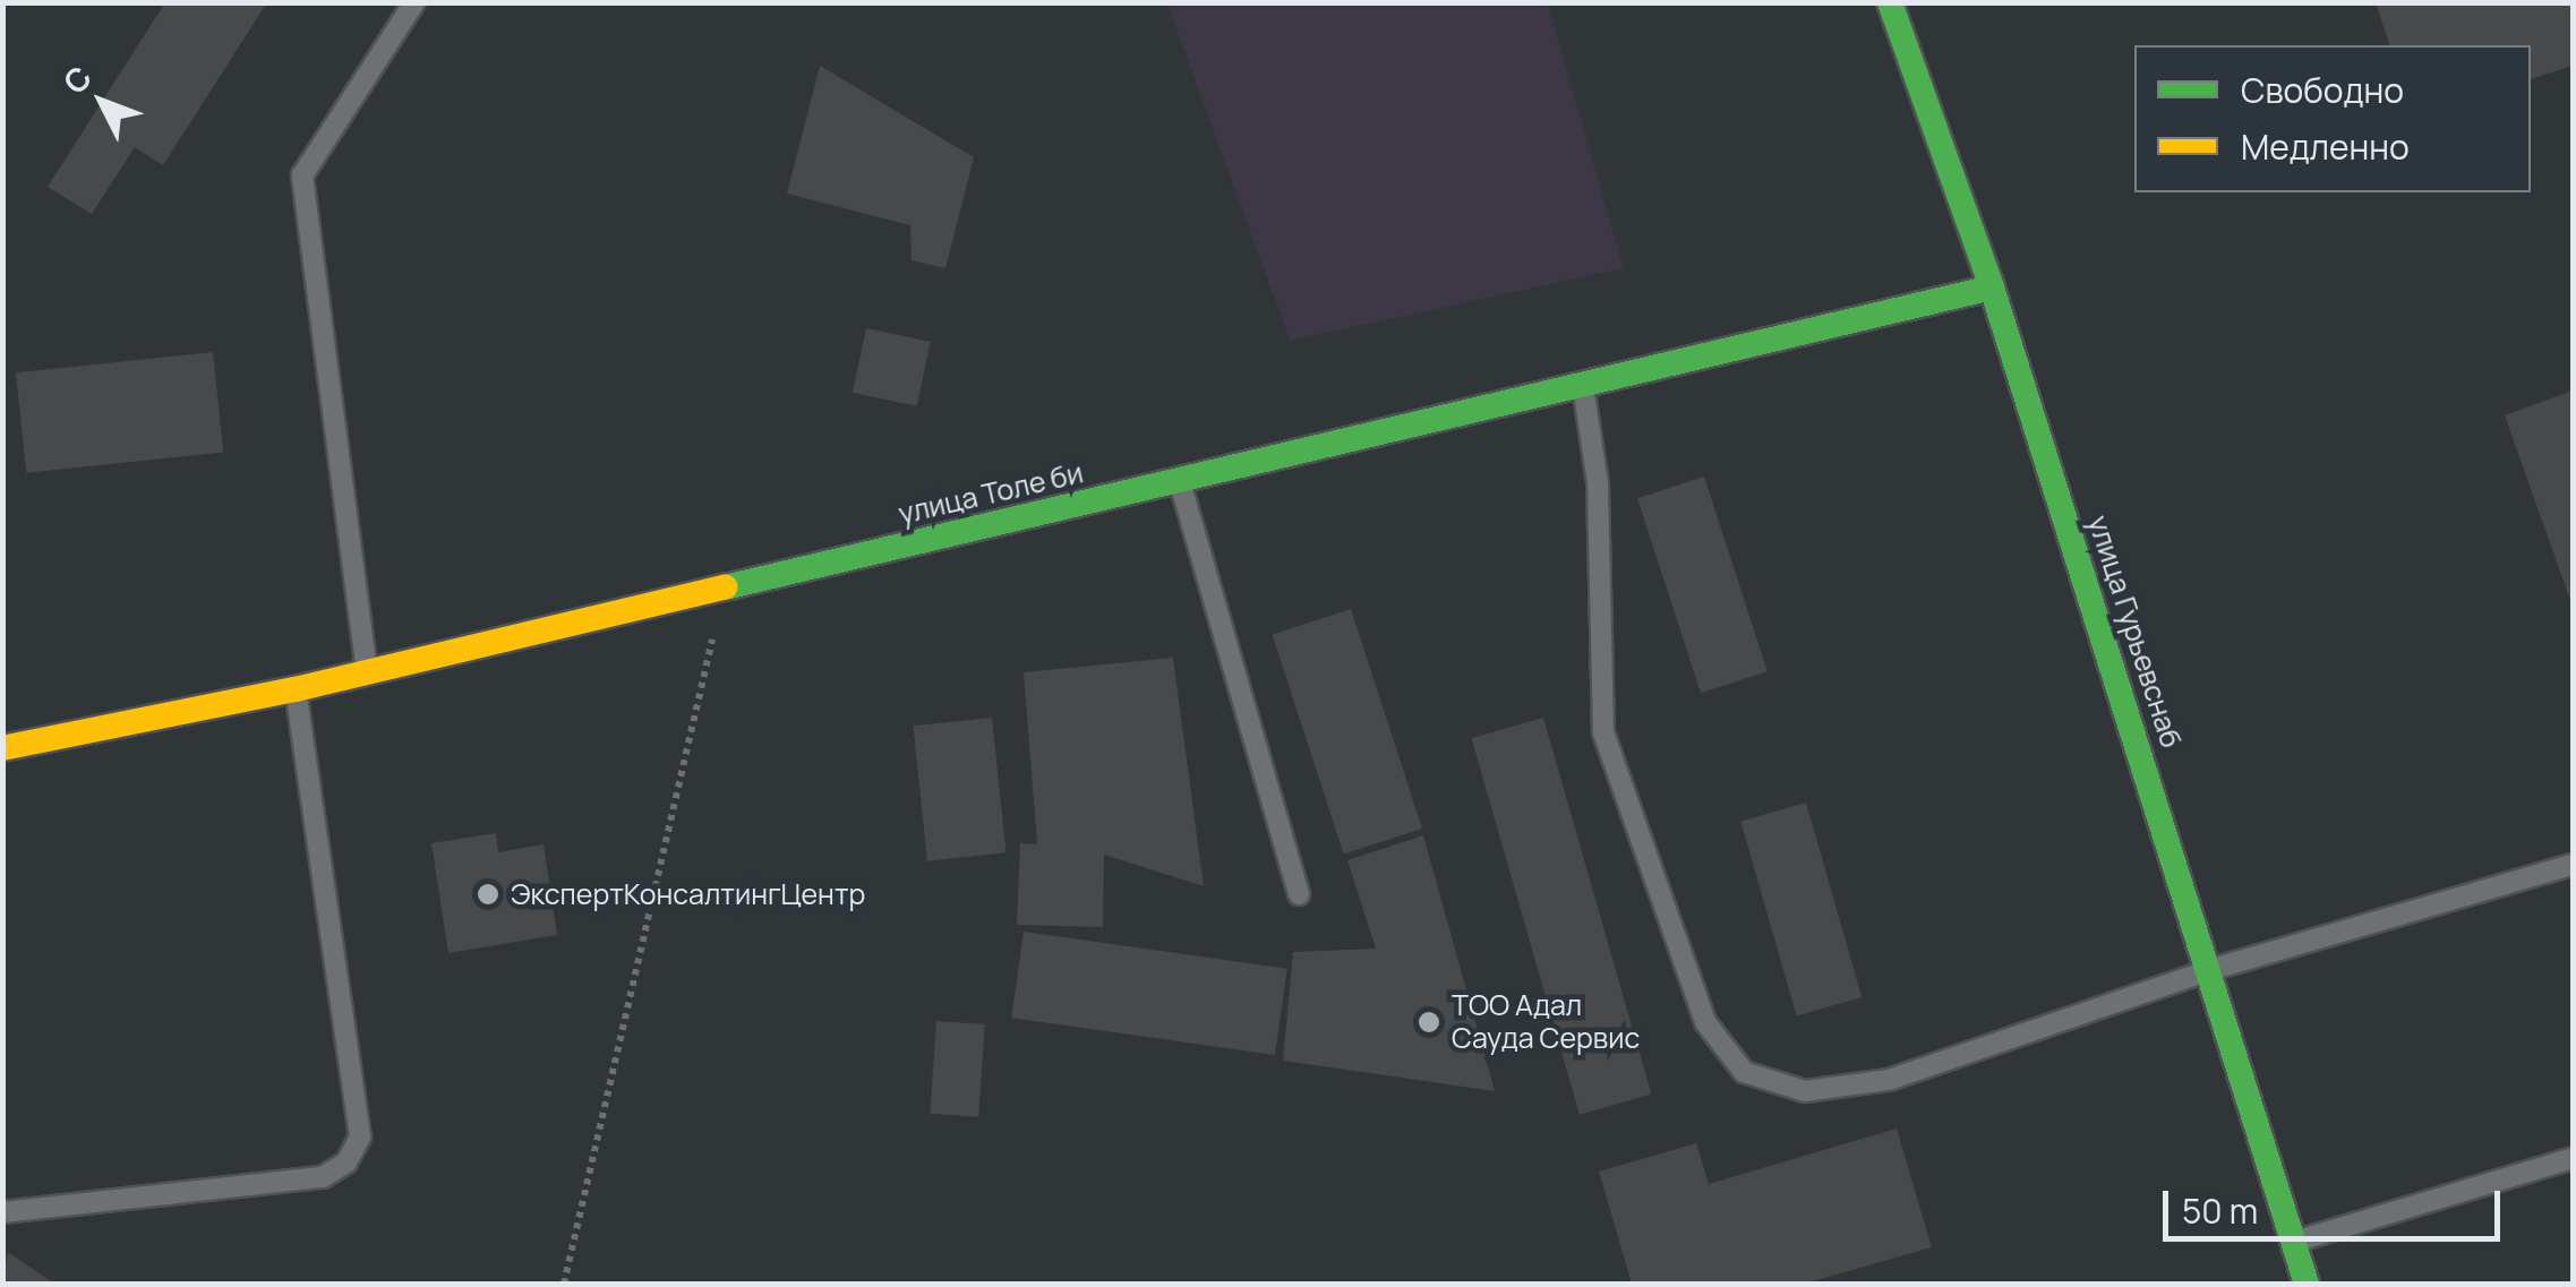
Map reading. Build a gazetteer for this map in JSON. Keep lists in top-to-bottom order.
{
  "streets": {
    "street": ["улица Толе би", "улица Гурьевснаб"]
  },
  "crossings": [
    ["улица Толе би", "улица Гурьевснаб"]
  ],
  "places": ["ЭкспертКонсалтингЦентр", "ТОО Адал Сауда Сервис"],
  "legend": ["Свободно", "Медленно"],
  "scale_bar": "50 m",
  "north": "top left"
}
